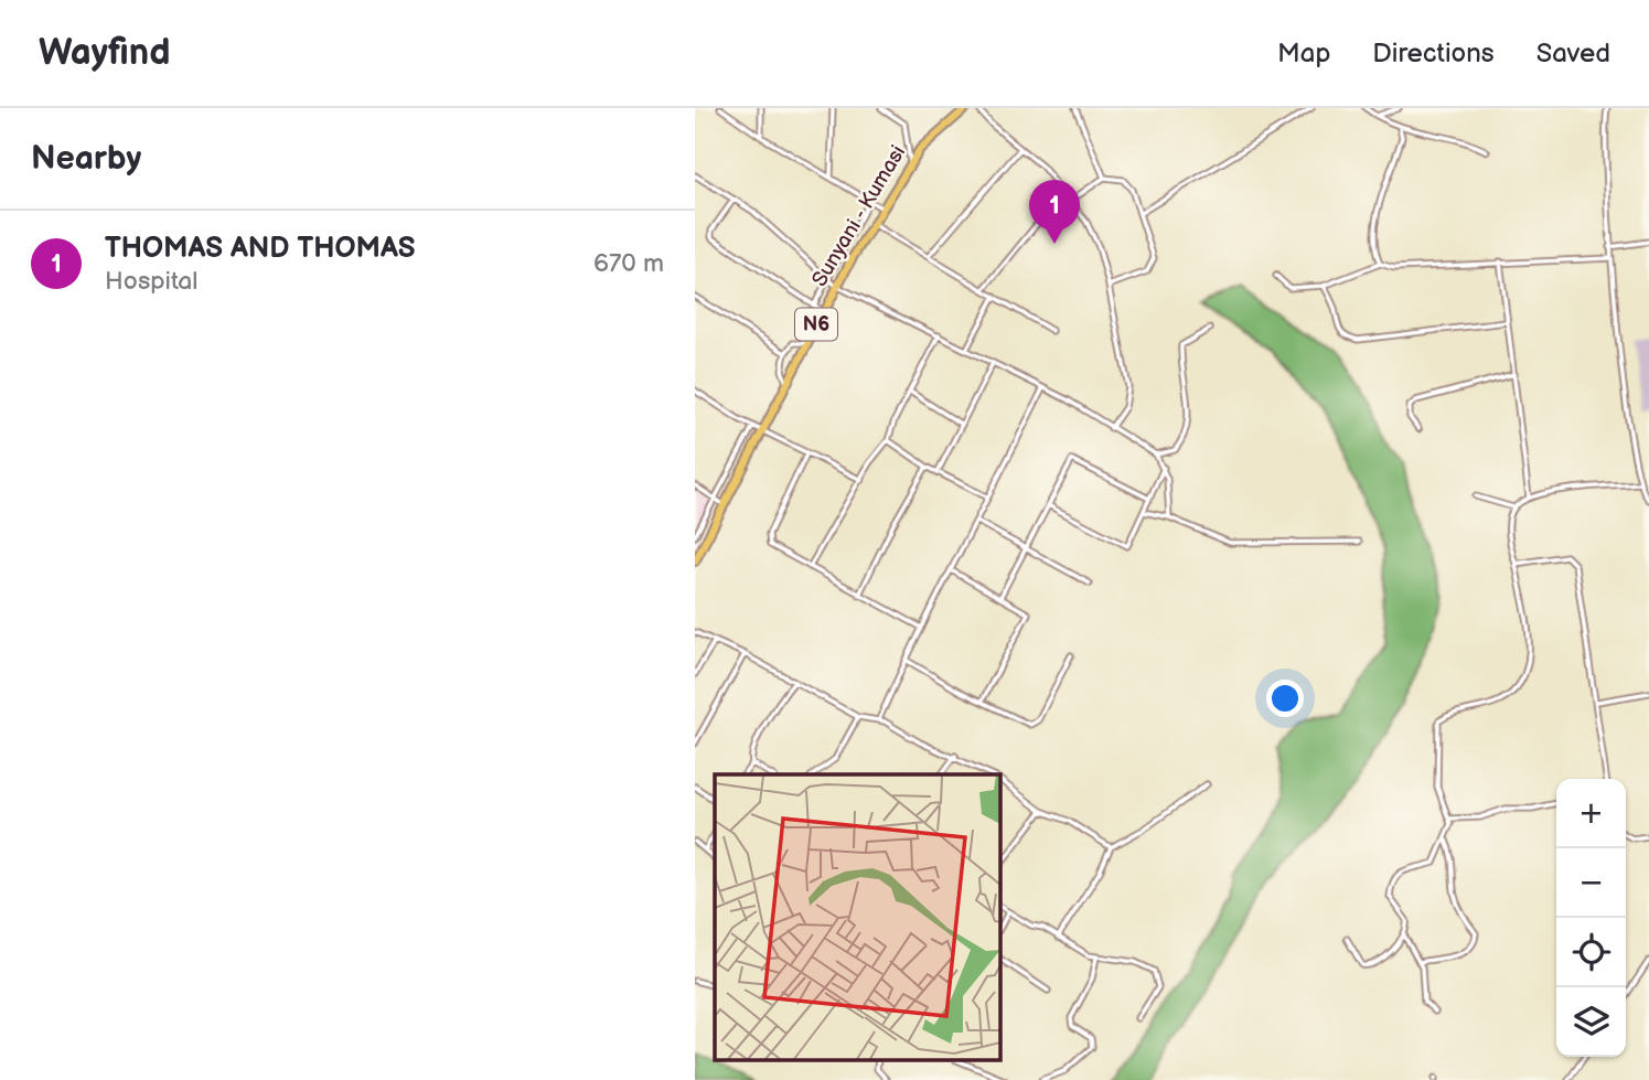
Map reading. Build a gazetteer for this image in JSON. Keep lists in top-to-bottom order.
{
  "streets": {
    "main road": ["Sunyani - Kumasi", "N6"]
  },
  "page": {
    "header": "Wayfind",
    "nav": ["Map", "Directions", "Saved"],
    "heading": "Nearby",
    "pins": "1",
    "list": [
      {
        "mark": "1",
        "name": "THOMAS AND THOMAS",
        "note": "Hospital",
        "value": "670 m"
      }
    ],
    "map_buttons": ["+", "−"]
  }
}
